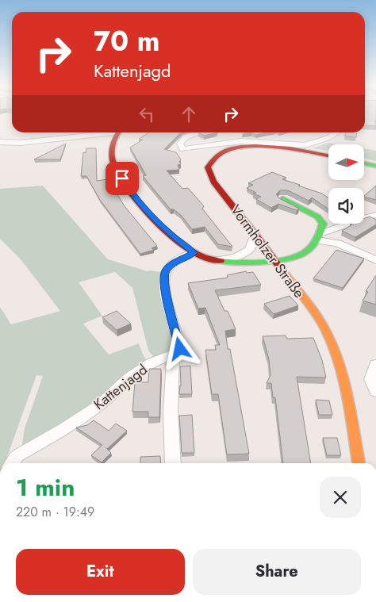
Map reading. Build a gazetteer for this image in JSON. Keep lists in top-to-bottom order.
{
  "streets": {
    "main road": ["Vormholzer Straße"],
    "street": ["Kattenjagd"]
  },
  "north": "right",
  "page": {
    "turn": ["70 m", "Kattenjagd"],
    "heading": ["1 min", "220 m · 19:49"],
    "buttons": ["Exit", "Share"]
  }
}
